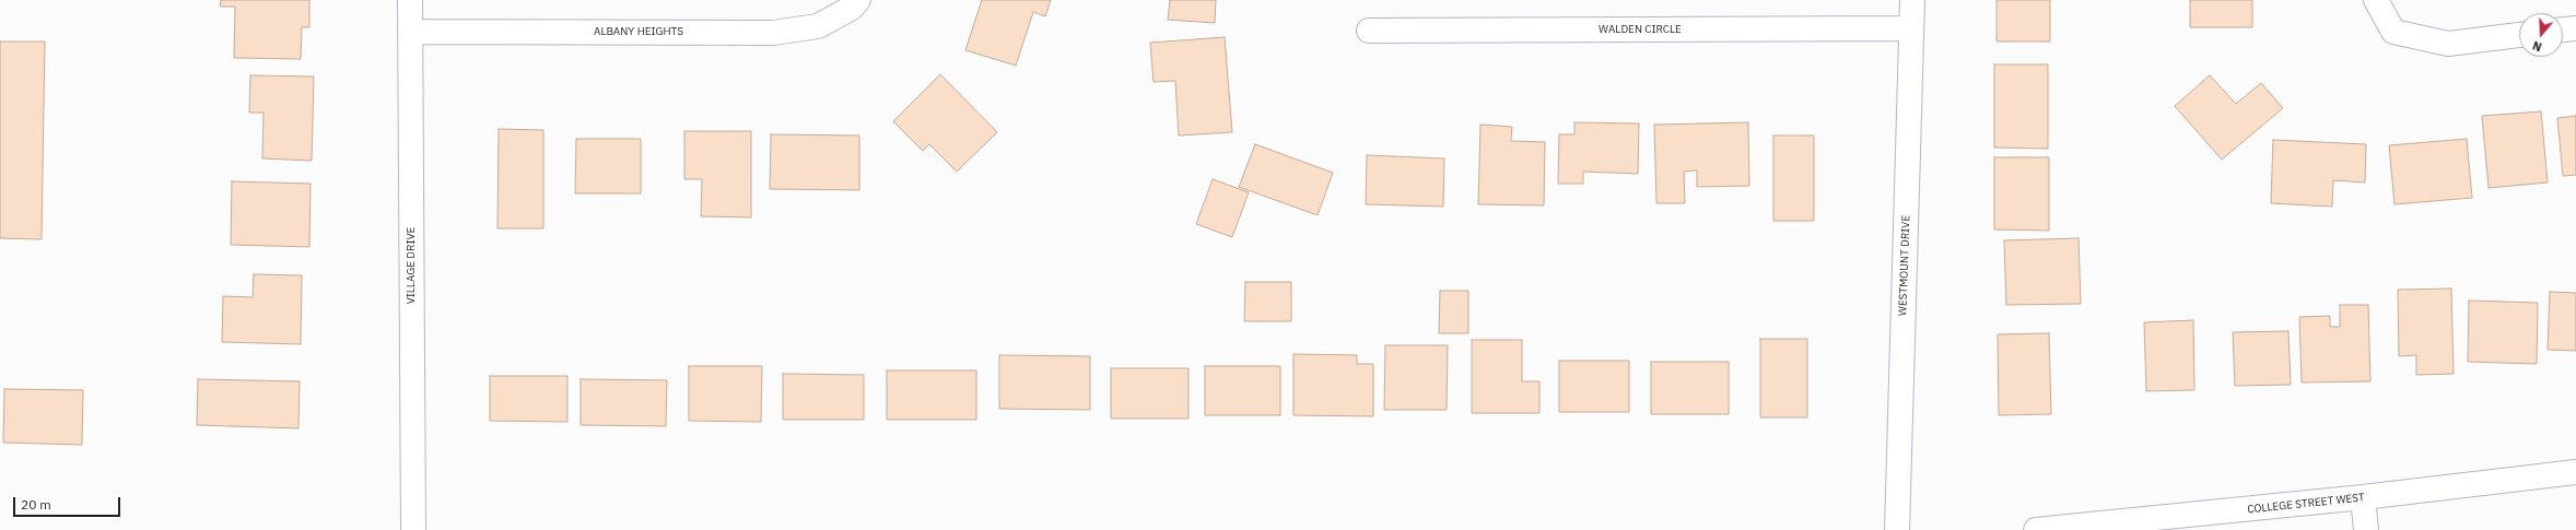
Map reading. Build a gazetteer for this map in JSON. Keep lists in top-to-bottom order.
{
  "streets": {
    "street": [
      "WALDEN CIRCLE",
      "ALBANY HEIGHTS",
      "VILLAGE DRIVE",
      "WESTMOUNT DRIVE",
      "COLLEGE STREET WEST"
    ]
  },
  "crossings": [
    ["WALDEN CIRCLE", "WESTMOUNT DRIVE"],
    ["ALBANY HEIGHTS", "VILLAGE DRIVE"]
  ],
  "scale_bar": "20 m",
  "north": "bottom"
}
